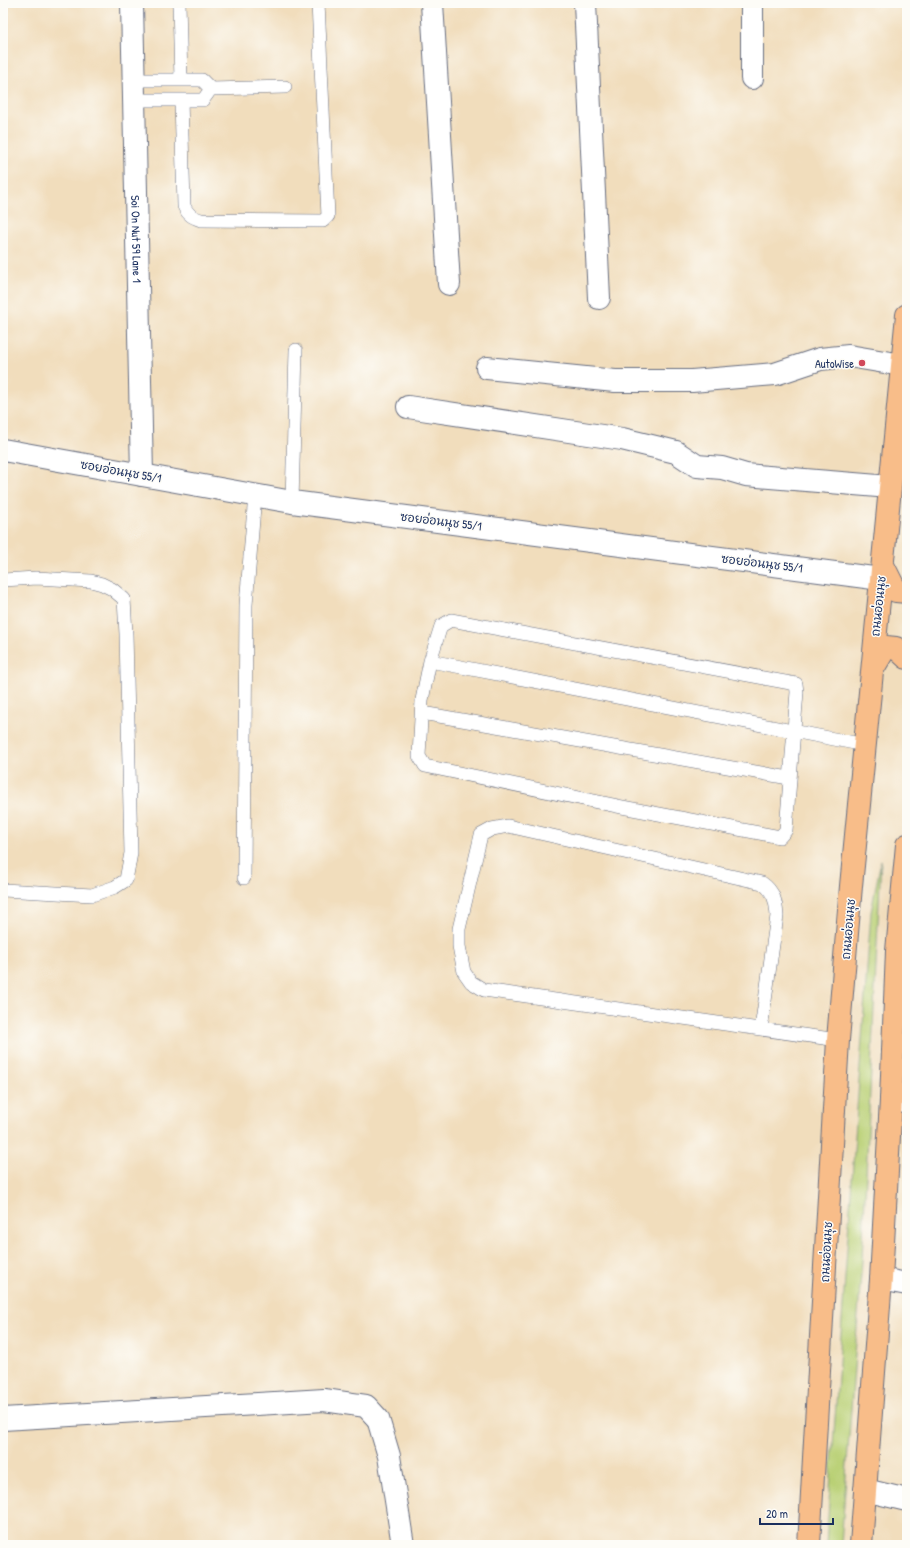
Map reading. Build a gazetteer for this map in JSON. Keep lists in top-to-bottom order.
{
  "streets": {
    "main road": ["ถนนอ่อนนุช"],
    "street": ["Soi On Nut 59 Lane 1", "ซอยอ่อนนุช 55/1"]
  },
  "crossings": [
    ["Soi On Nut 59 Lane 1", "ซอยอ่อนนุช 55/1"],
    ["ซอยอ่อนนุช 55/1", "ถนนอ่อนนุช"]
  ],
  "places": ["AutoWise"],
  "scale_bar": "20 m"
}
